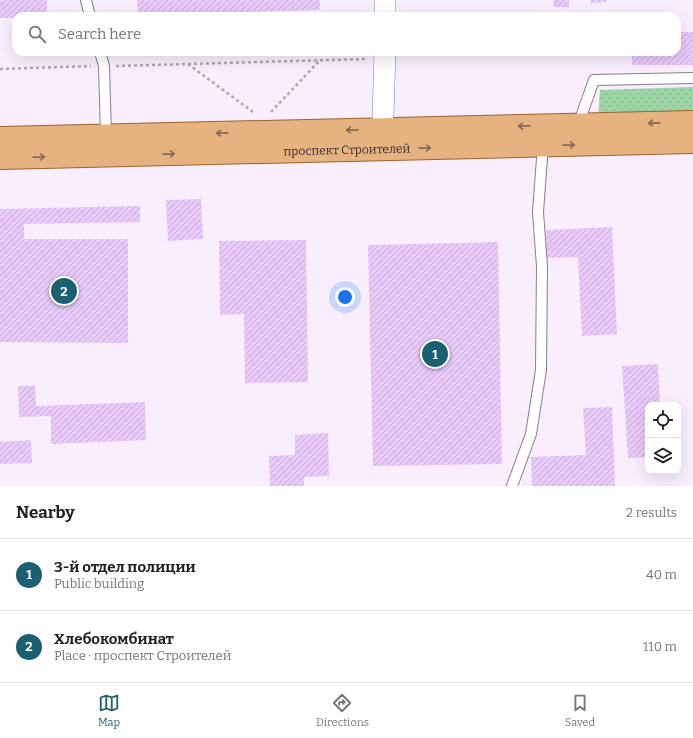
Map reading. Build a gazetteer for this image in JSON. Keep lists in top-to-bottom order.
{
  "streets": {
    "main road": ["проспект Строителей"]
  },
  "page": {
    "search": "Search here",
    "pins": ["2", "1"],
    "heading": ["Nearby", "2 results"],
    "list": [
      {
        "mark": "1",
        "name": "3-й отдел полиции",
        "note": "Public building",
        "value": "40 m"
      },
      {
        "mark": "2",
        "name": "Хлебокомбинат",
        "note": "Place · проспект Строителей",
        "value": "110 m"
      }
    ],
    "nav": ["Map", "Directions", "Saved"]
  }
}
